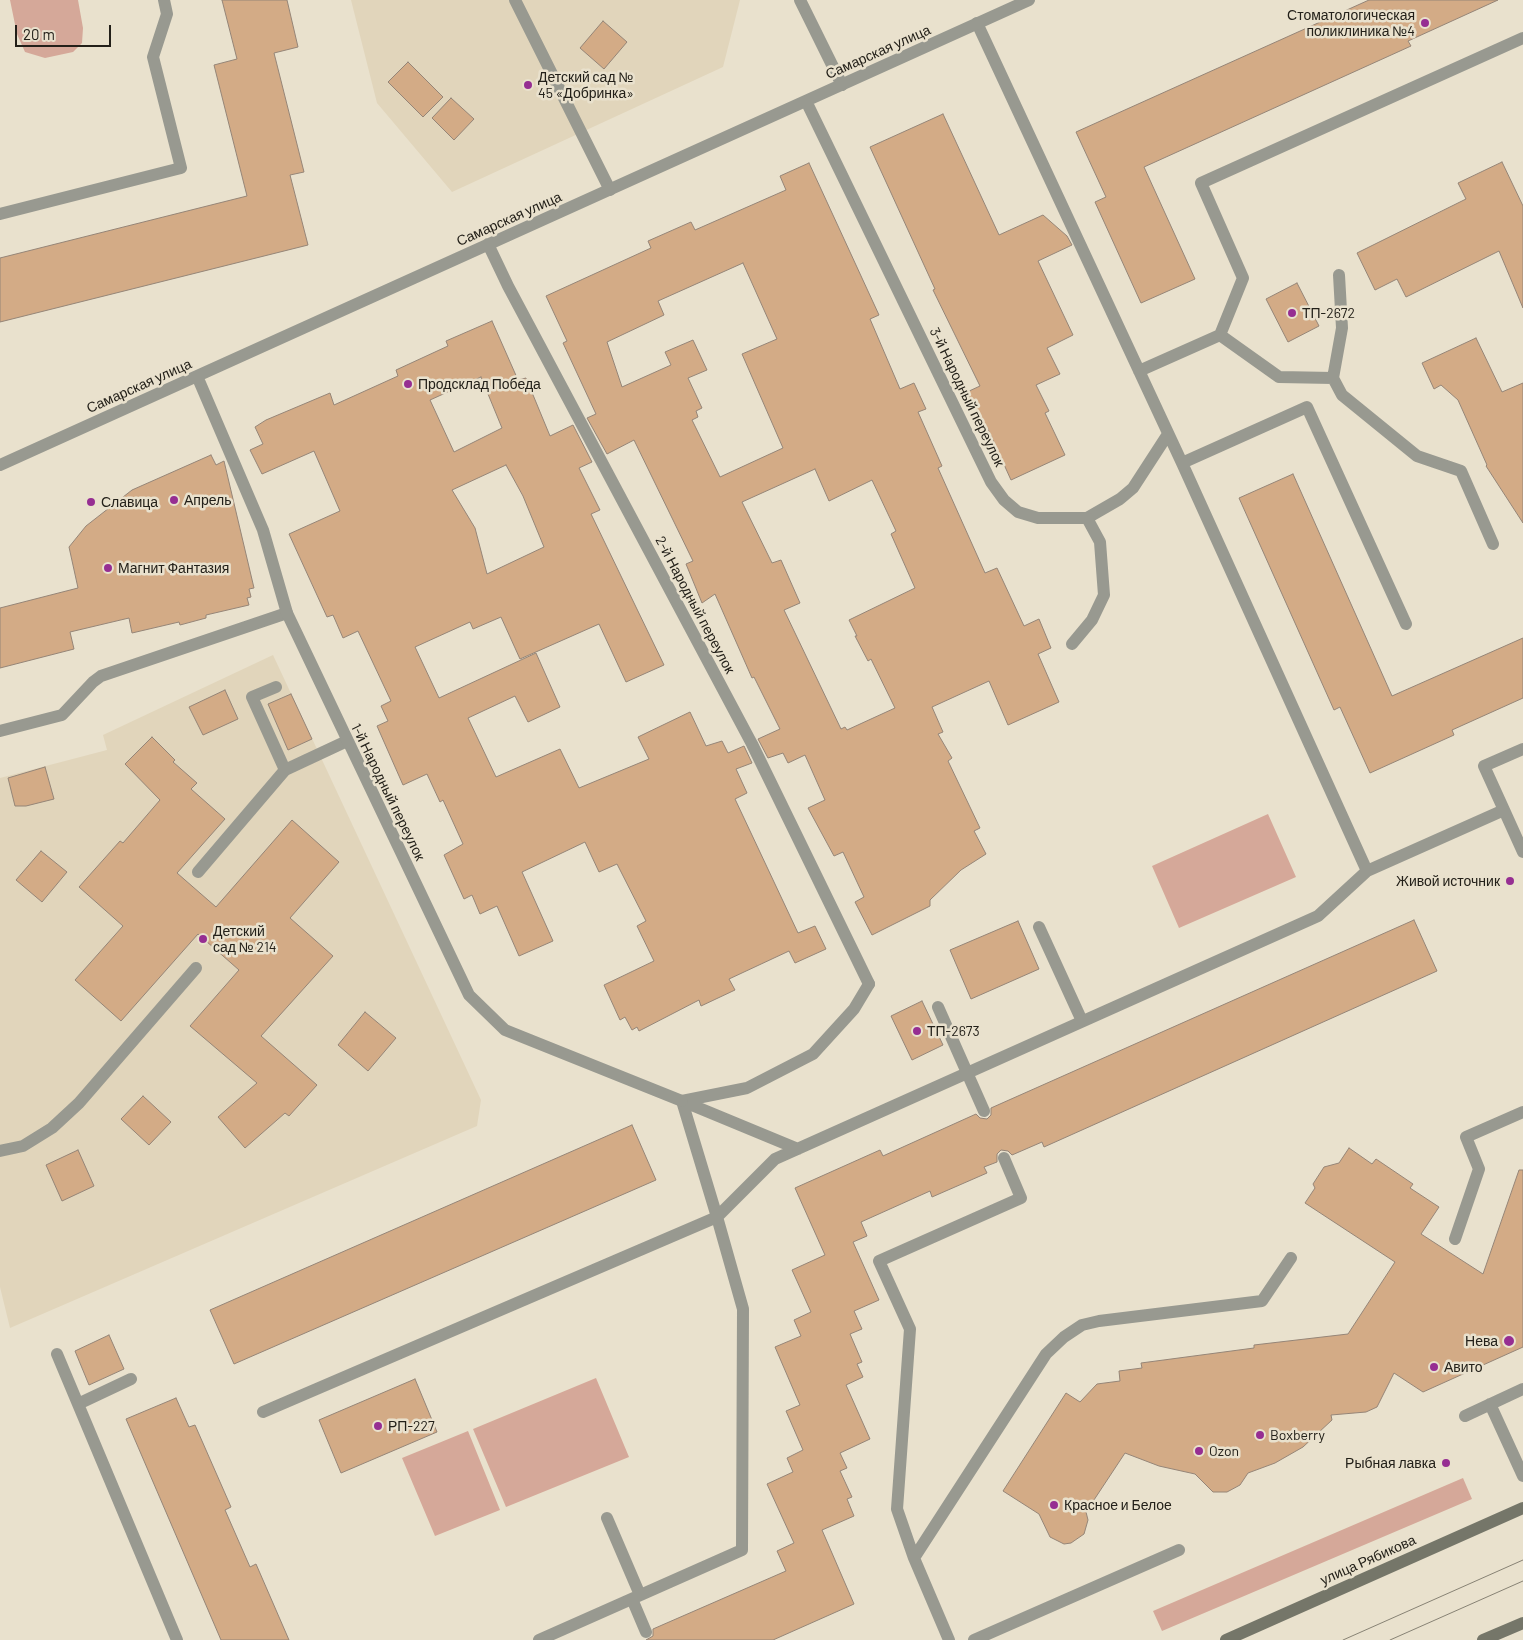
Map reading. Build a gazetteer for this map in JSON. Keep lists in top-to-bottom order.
{
  "streets": {
    "main road": ["улица Рябикова"],
    "street": [
      "Самарская улица",
      "3-й Народный переулок",
      "2-й Народный переулок",
      "1-й Народный переулок"
    ]
  },
  "crossings": [
    ["Самарская улица", "3-й Народный переулок"],
    ["Самарская улица", "2-й Народный переулок"],
    ["Самарская улица", "1-й Народный переулок"],
    ["2-й Народный переулок", "1-й Народный переулок"]
  ],
  "places": [
    "Стоматологическая поликлиника №4",
    "Детский сад № 45 «Добринка»",
    "ТП-2672",
    "Продсклад Победа",
    "Апрель",
    "Славица",
    "Магнит Фантазия",
    "Живой источник",
    "Детский сад № 214",
    "ТП-2673",
    "Нева",
    "Авито",
    "РП-227",
    "Boxberry",
    "Ozon",
    "Рыбная лавка",
    "Красное и Белое"
  ],
  "scale_bar": "20 m"
}
